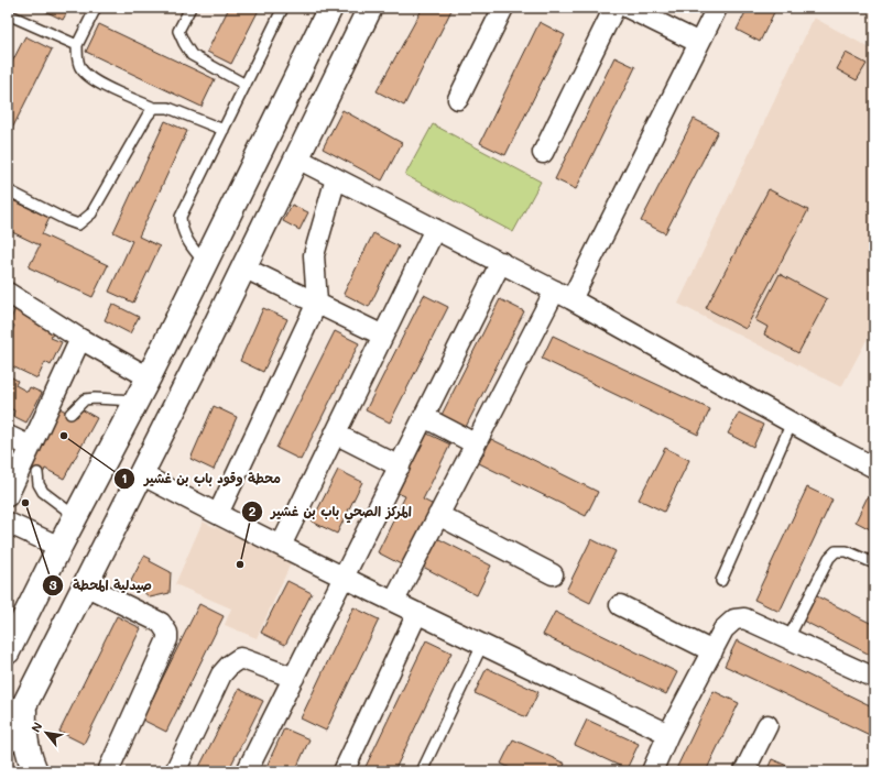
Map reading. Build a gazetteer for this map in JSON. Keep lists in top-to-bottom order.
{
  "places": ["محطة وقود باب بن غشير", "صيدلية المحطة", "المركز الصحي باب بن غشير"],
  "north": "top left"
}
